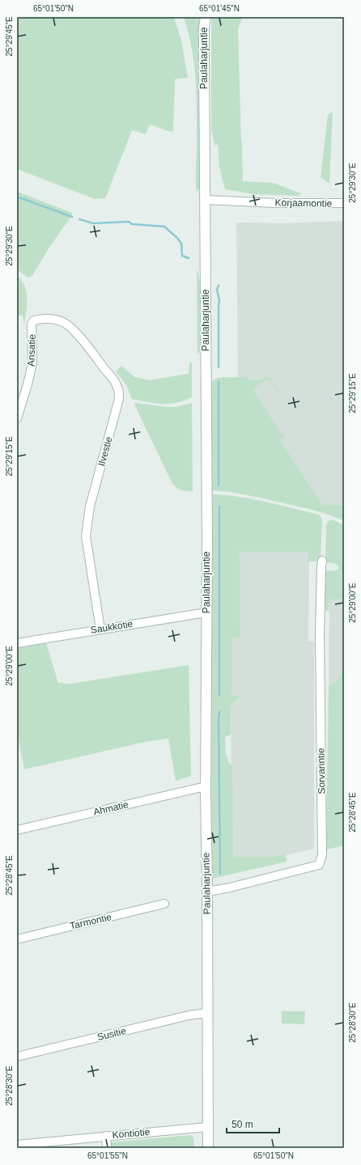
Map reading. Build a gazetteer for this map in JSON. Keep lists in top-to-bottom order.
{
  "streets": {
    "street": [
      "Paulaharjuntie",
      "Korjaamontie",
      "Ansatie",
      "Ilvestie",
      "Saukkotie",
      "Sorvarintie",
      "Ahmatie",
      "Tarmontie",
      "Susitie",
      "Kontiotie"
    ]
  },
  "crossings": [
    ["Paulaharjuntie", "Korjaamontie"],
    ["Paulaharjuntie", "Saukkotie"],
    ["Paulaharjuntie", "Sorvarintie"],
    ["Paulaharjuntie", "Ahmatie"],
    ["Paulaharjuntie", "Susitie"],
    ["Paulaharjuntie", "Kontiotie"],
    ["Ansatie", "Ilvestie"],
    ["Ilvestie", "Saukkotie"]
  ],
  "scale_bar": "50 m",
  "coordinates": [
    "65°01'50\"N",
    "65°01'45\"N",
    "25°29'45\"E",
    "25°29'30\"E",
    "25°29'15\"E",
    "25°29'00\"E",
    "25°28'45\"E",
    "25°28'30\"E",
    "65°01'55\"N"
  ]
}
